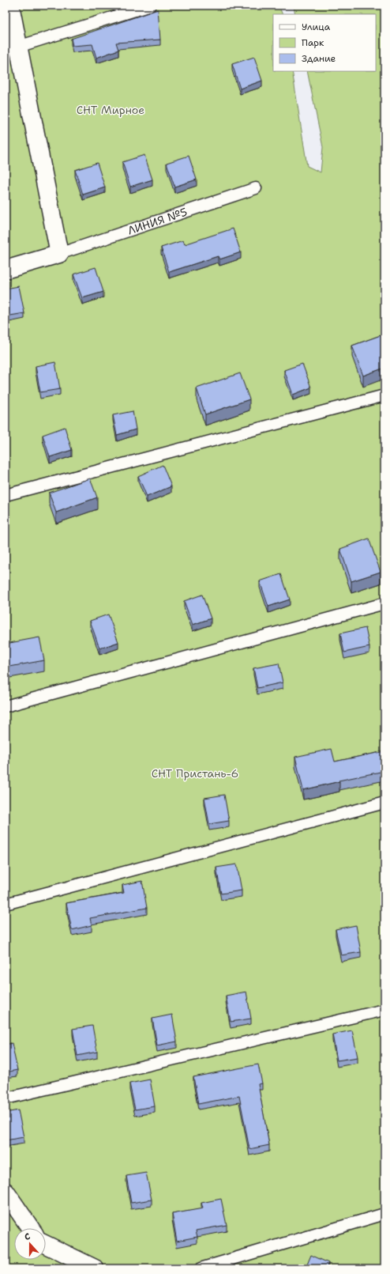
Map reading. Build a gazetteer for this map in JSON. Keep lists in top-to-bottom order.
{
  "streets": {
    "lane": ["ЛИНИЯ №5"]
  },
  "parks": ["СНТ Мирное", "СНТ Пристань-6"],
  "legend": ["Улица", "Парк", "Здание"],
  "north": "top"
}
